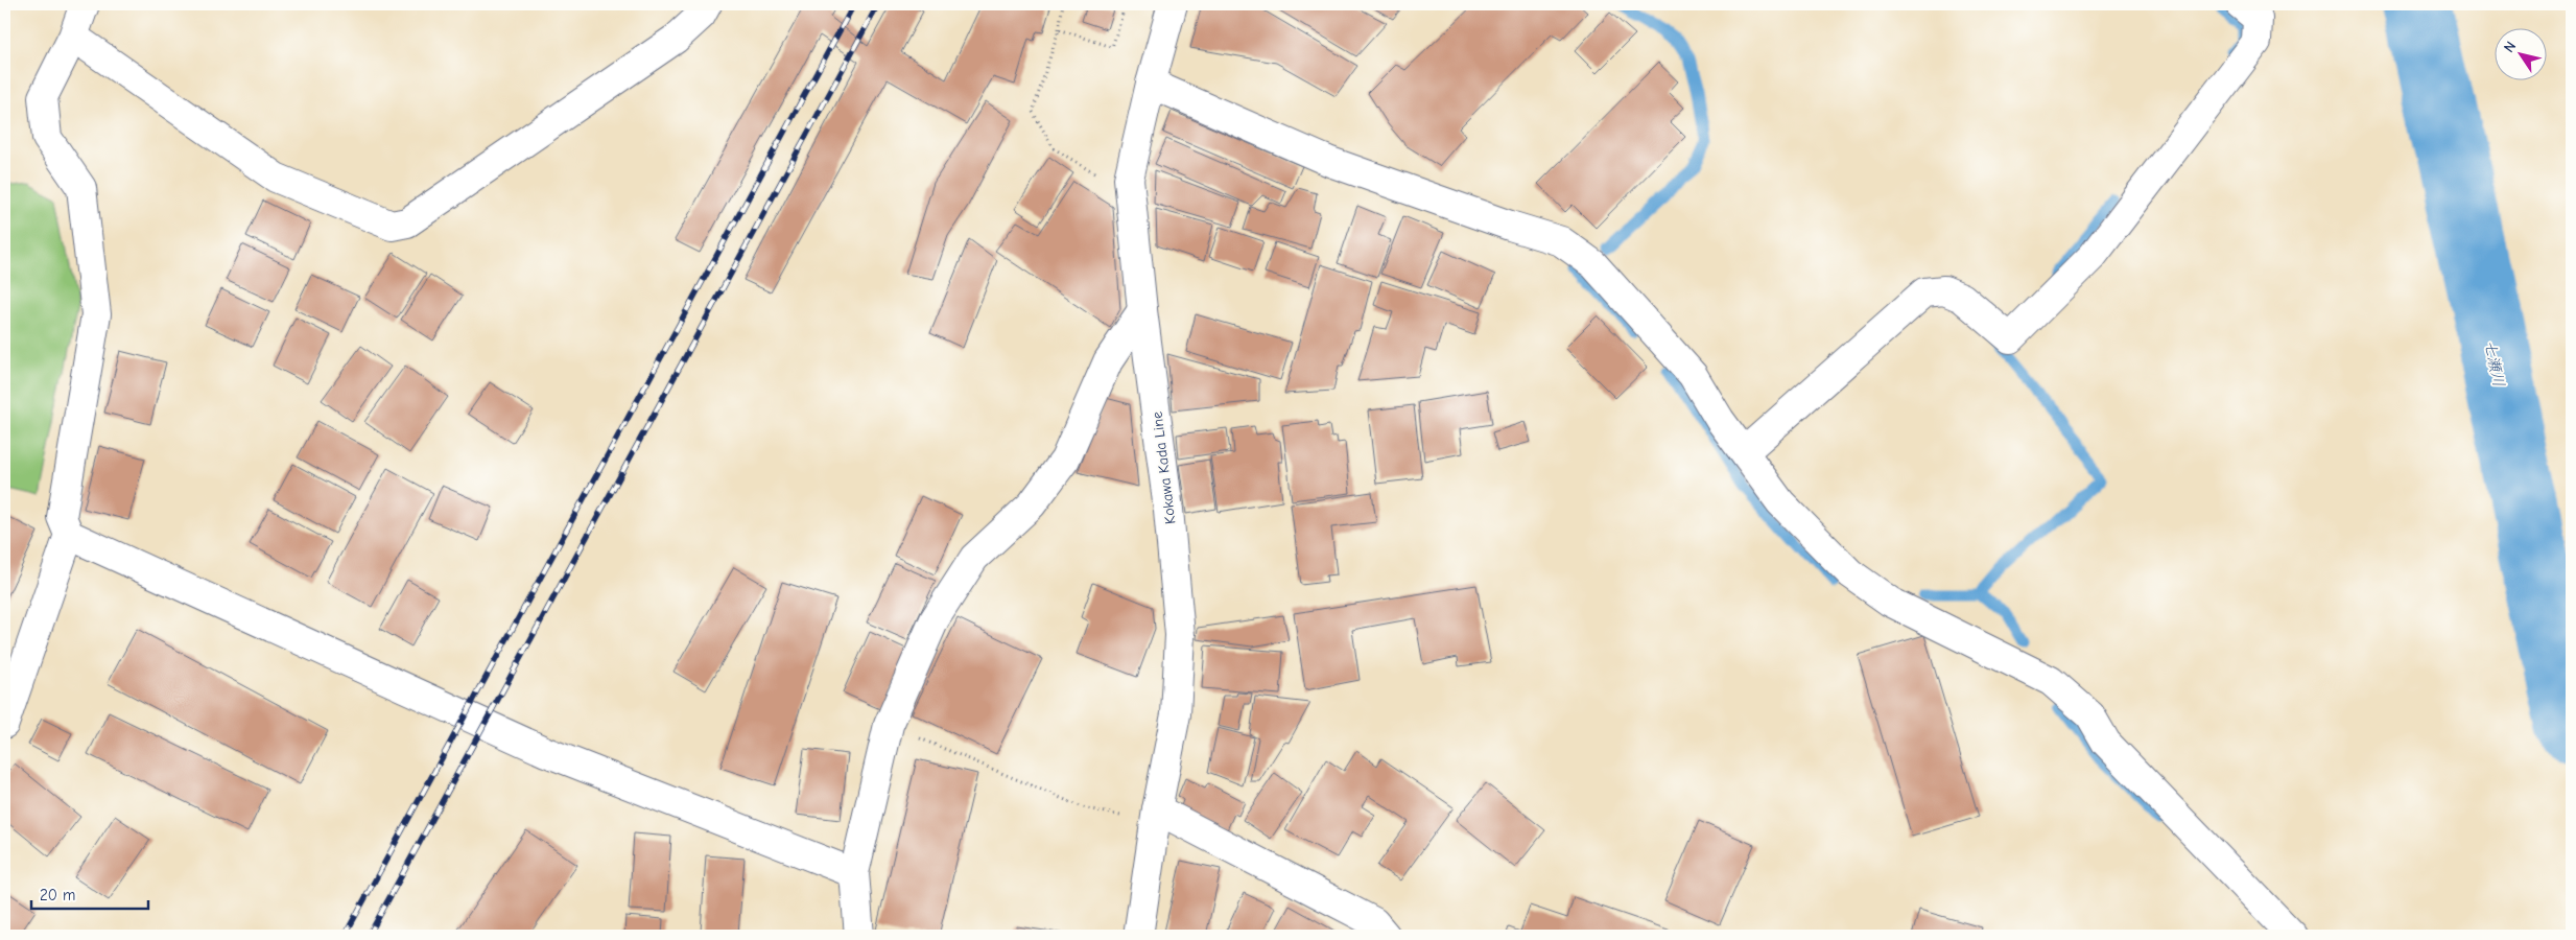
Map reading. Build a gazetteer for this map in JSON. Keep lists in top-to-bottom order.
{
  "streets": {
    "street": ["Kokawa Kada Line"]
  },
  "water": ["七瀬川"],
  "scale_bar": "20 m",
  "north": "top left"
}
